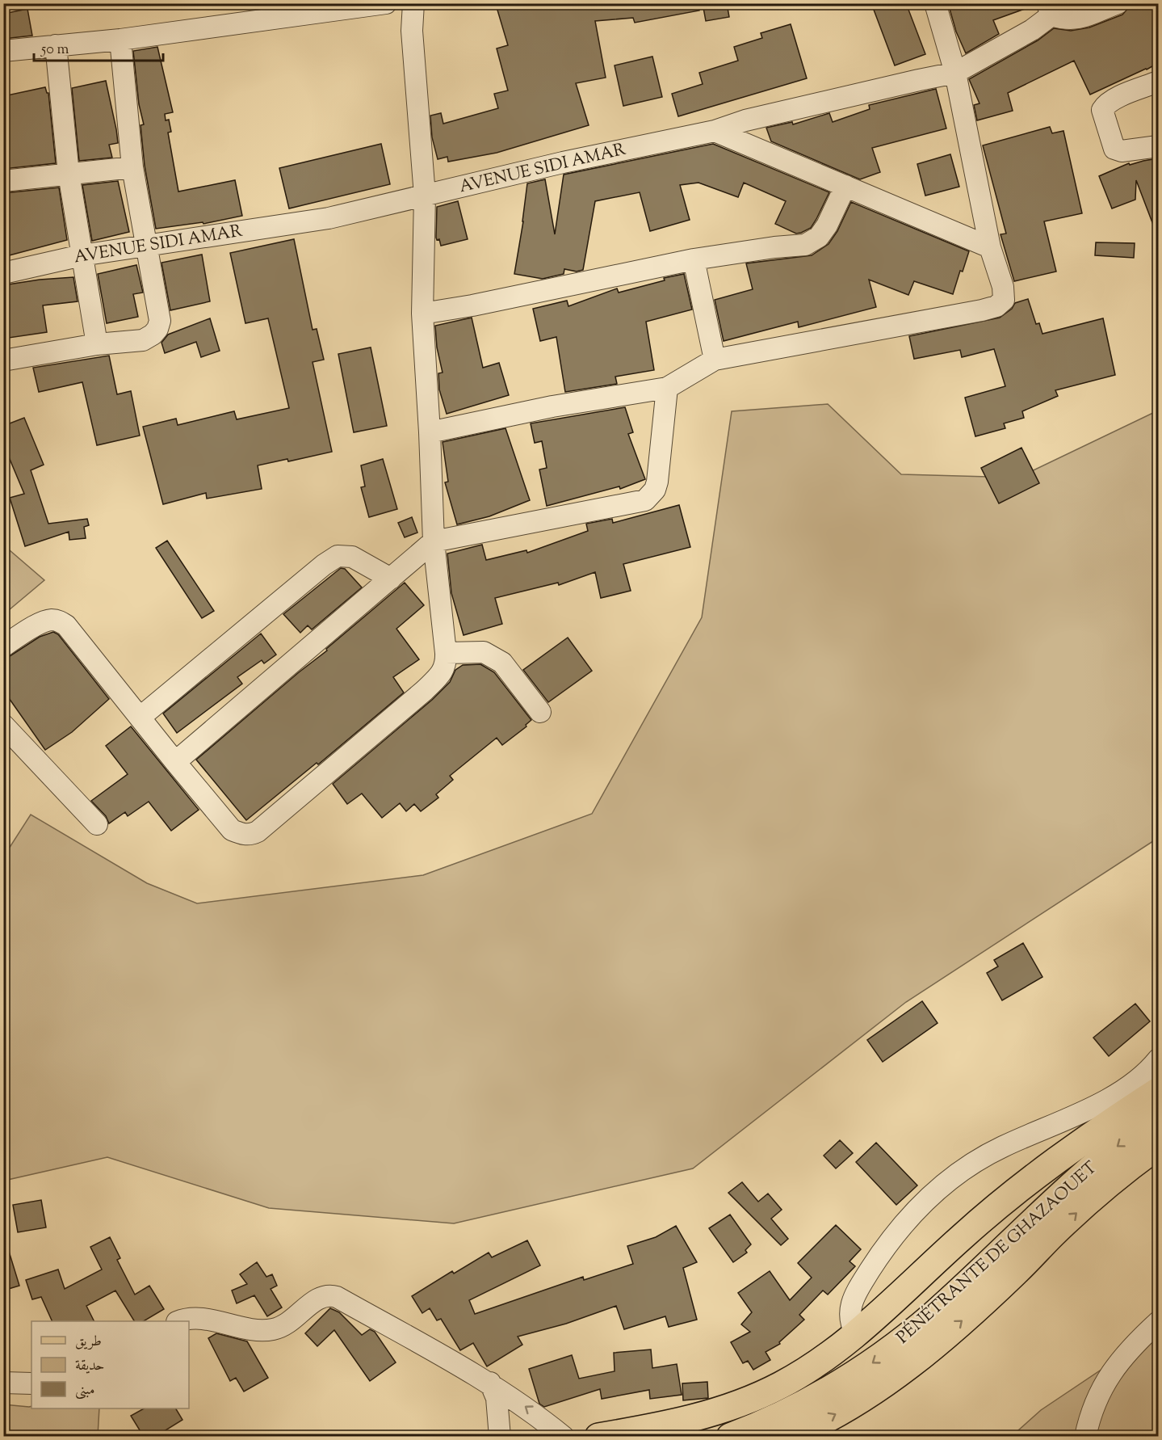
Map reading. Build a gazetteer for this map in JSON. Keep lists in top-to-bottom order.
{
  "streets": {
    "main road": ["PÉNÉTRANTE DE GHAZAOUET"],
    "street": ["AVENUE SIDI AMAR"]
  },
  "legend": ["طريق", "حديقة", "مبنى"],
  "scale_bar": "50 m"
}
